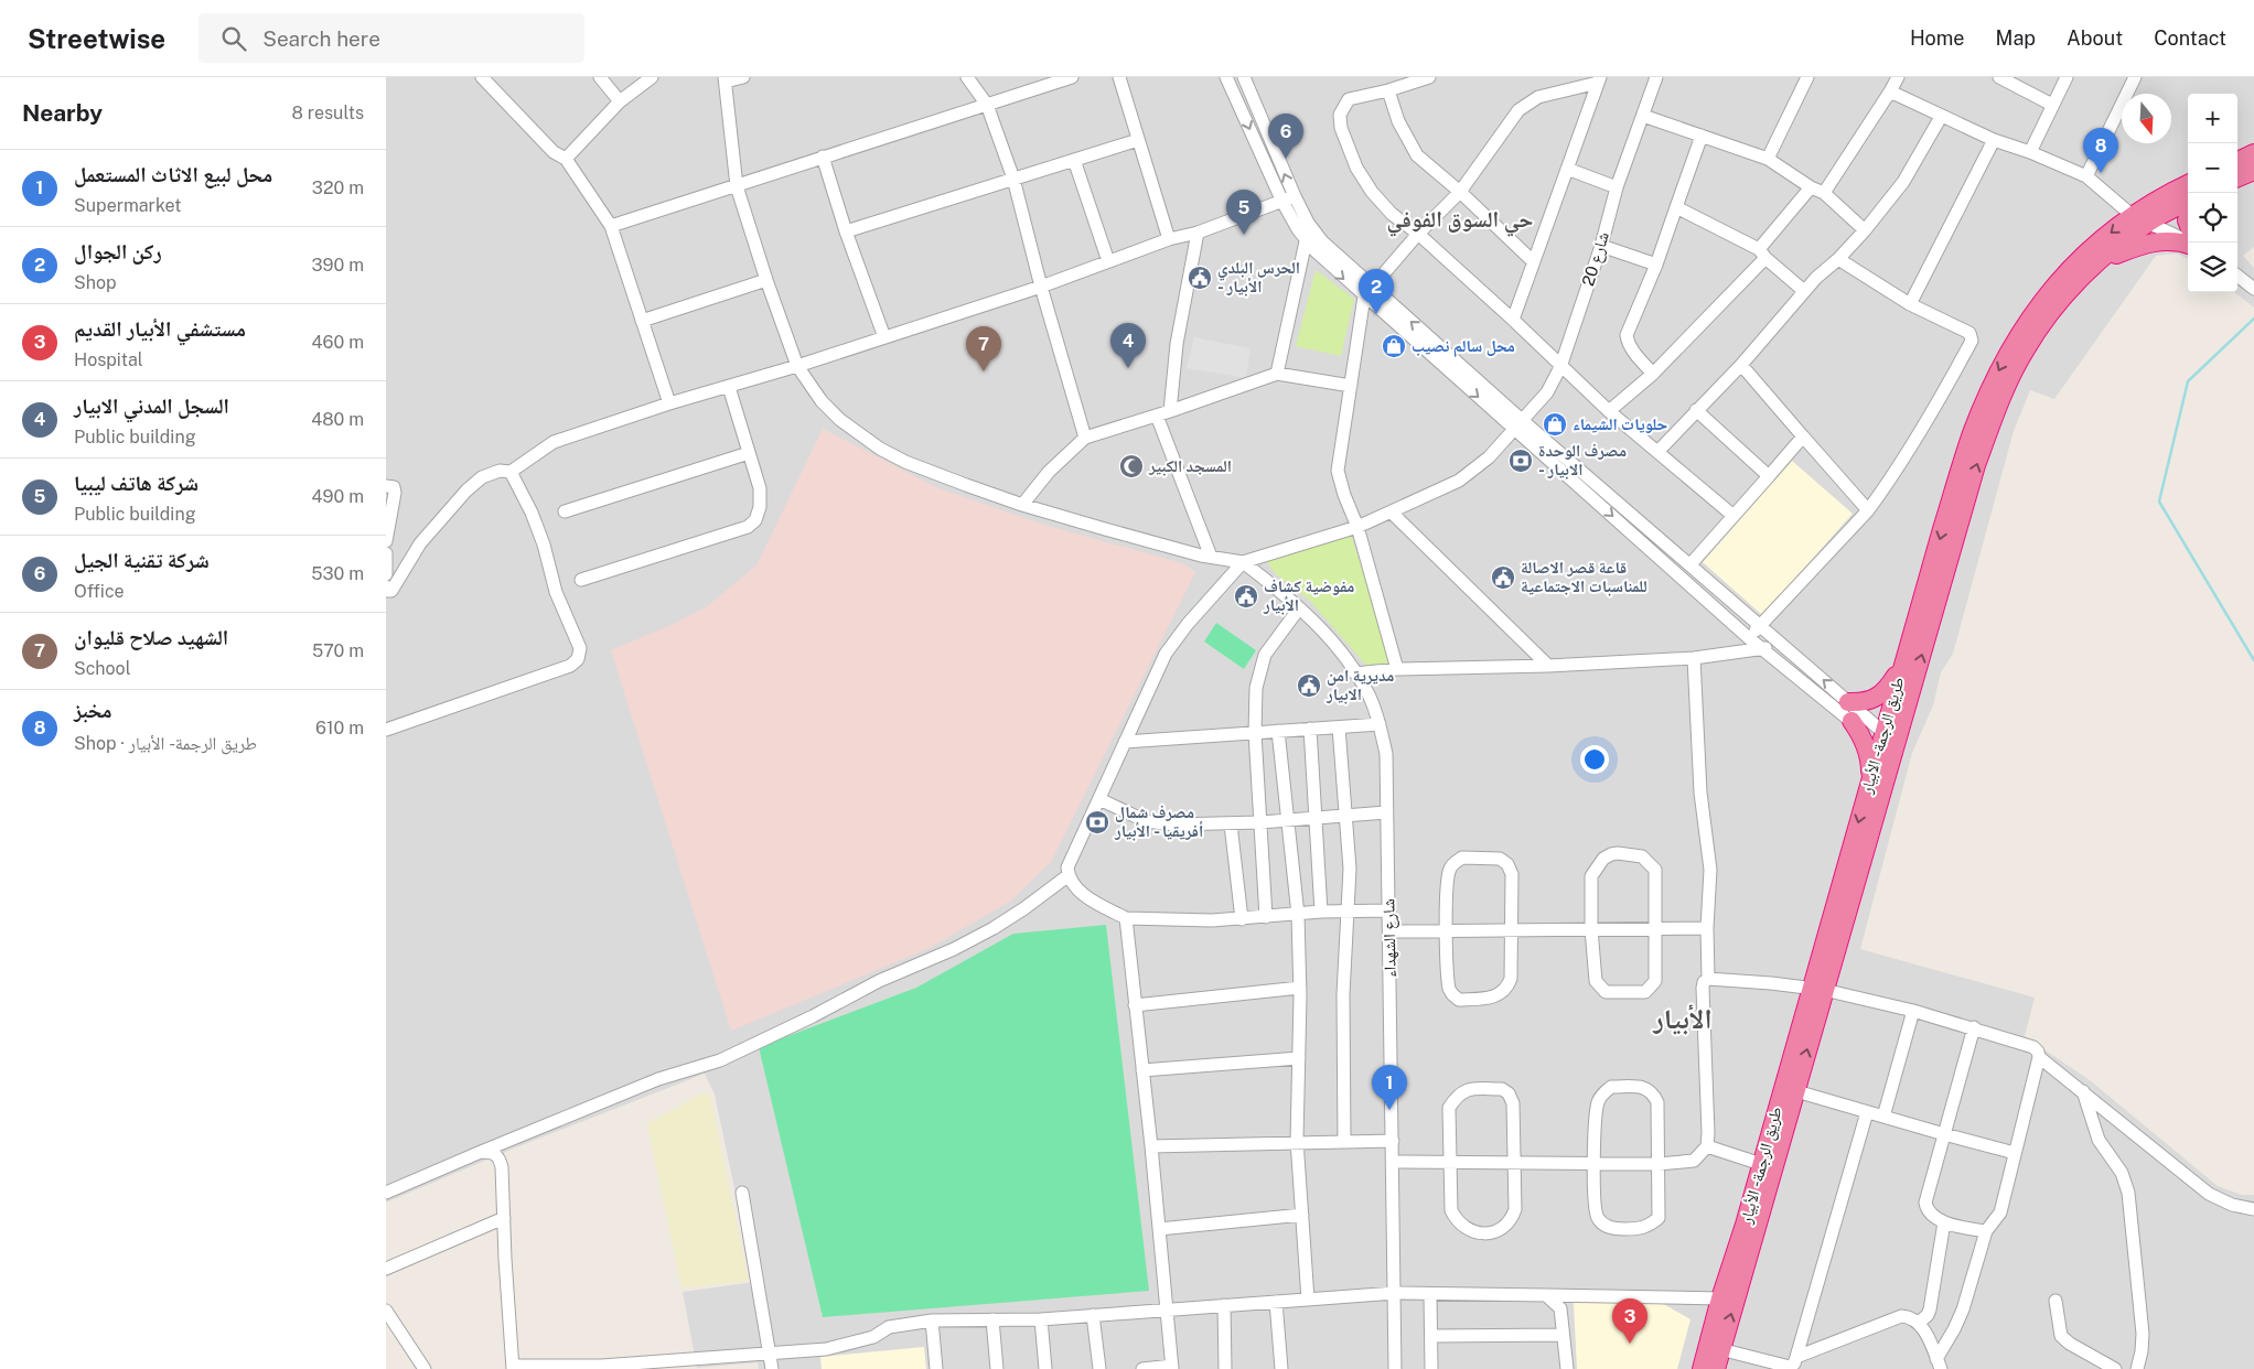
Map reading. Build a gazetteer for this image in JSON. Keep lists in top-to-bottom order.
{
  "streets": {
    "highway": ["طريق الرجمة - الأبيار"],
    "street": ["شارع 20", "شارع الشهداء"]
  },
  "crossings": [
    ["شارع 20", "شارع الشهداء"]
  ],
  "districts": ["حي السوق الفوفي", "الأبيار"],
  "places": {
    "public building": [
      "الحرس البلدي - الأبيار",
      "قاعة قصر الاصالة للمناسبات الاجتماعية",
      "مفوضية كشاف الأبيار",
      "مديرية امن الابيار"
    ],
    "shop": ["محل سالم نصيب", "حلويات الشيماء"],
    "bank": ["مصرف الوحدة - الابيار", "مصرف شمال أفريقيا - الأبيار"],
    "mosque": ["المسجد الكبير"]
  },
  "north": "bottom",
  "page": {
    "header": "Streetwise",
    "search": "Search here",
    "nav": [
      "Home",
      "Map",
      "About",
      "Contact"
    ],
    "heading": ["Nearby", "8 results"],
    "map_buttons": ["+", "−"],
    "pins": [
      "6",
      "8",
      "5",
      "2",
      "4",
      "7",
      "1",
      "3"
    ],
    "list": [
      {
        "mark": "1",
        "name": "محل لبيع الاثاث المستعمل",
        "note": "Supermarket",
        "value": "320 m"
      },
      {
        "mark": "2",
        "name": "ركن الجوال",
        "note": "Shop",
        "value": "390 m"
      },
      {
        "mark": "3",
        "name": "مستشفي الأبيار القديم",
        "note": "Hospital",
        "value": "460 m"
      },
      {
        "mark": "4",
        "name": "السجل المدني الابيار",
        "note": "Public building",
        "value": "480 m"
      },
      {
        "mark": "5",
        "name": "شركة هاتف ليبيا",
        "note": "Public building",
        "value": "490 m"
      },
      {
        "mark": "6",
        "name": "شركة تقنية الجيل",
        "note": "Office",
        "value": "530 m"
      },
      {
        "mark": "7",
        "name": "الشهيد صلاح قليوان",
        "note": "School",
        "value": "570 m"
      },
      {
        "mark": "8",
        "name": "مخبز",
        "note": "Shop · طريق الرجمة - الأبيار",
        "value": "610 m"
      }
    ]
  }
}
